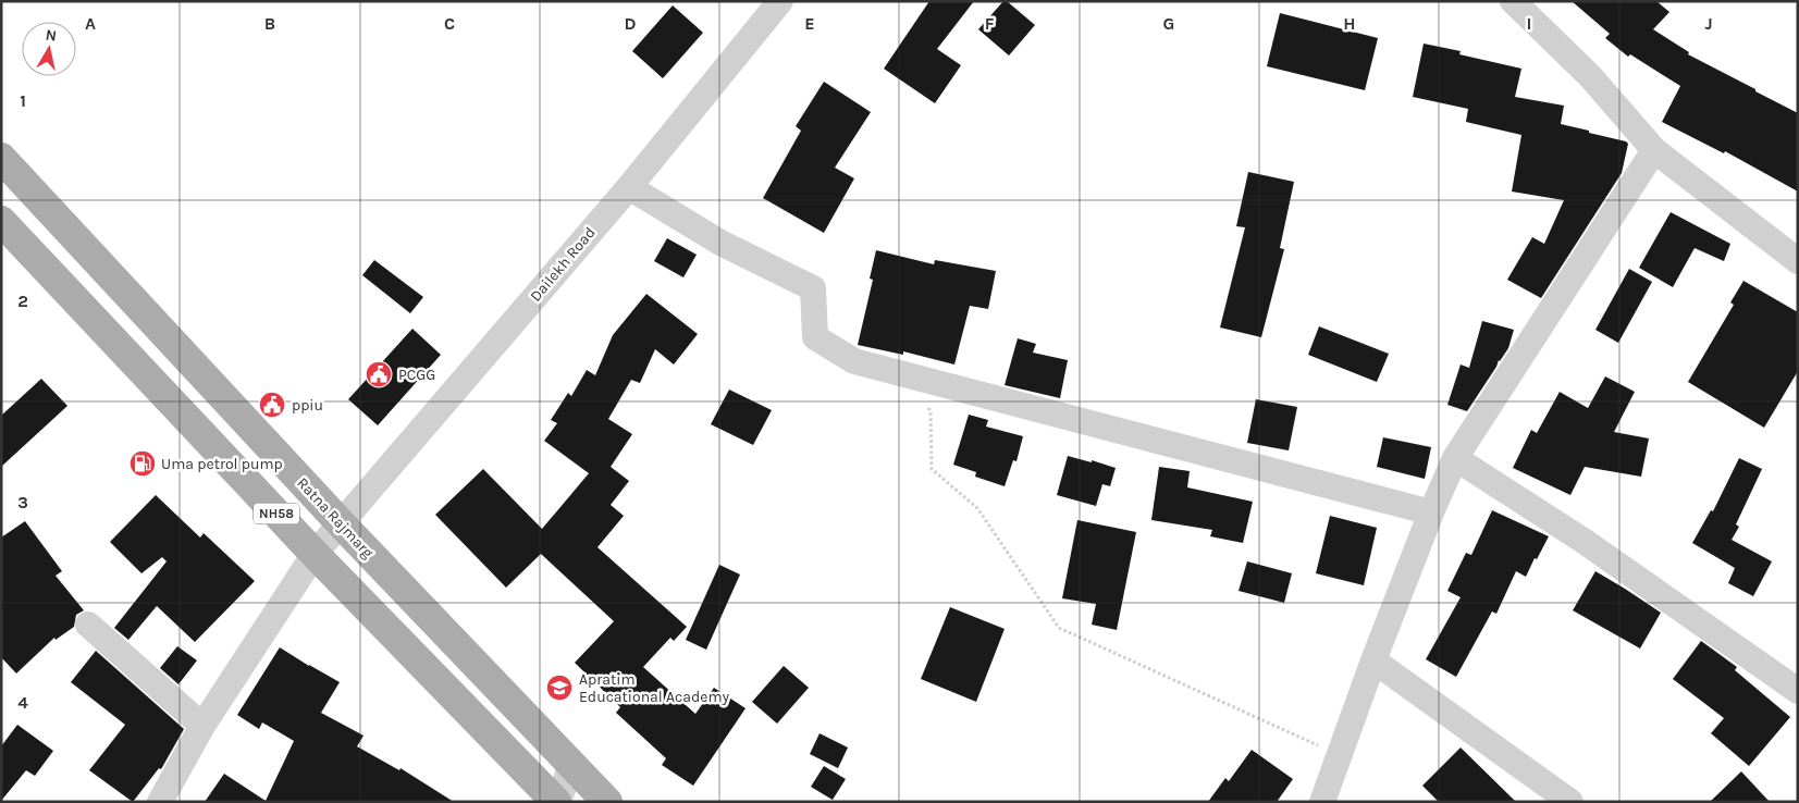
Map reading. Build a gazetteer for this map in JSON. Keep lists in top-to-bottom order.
{
  "streets": {
    "main road": ["NH58", "Ratna Rajmarg"],
    "street": ["Dailekh Road"]
  },
  "crossings": [
    ["Dailekh Road", "NH58"],
    ["Dailekh Road", "Ratna Rajmarg"]
  ],
  "places": {
    "public building": ["PCGG", "ppiu"],
    "fuel station": ["Uma petrol pump"],
    "school or university": ["Apratim Educational Academy"]
  },
  "north": "top",
  "grid": {
    "columns": [
      "A",
      "B",
      "C",
      "D",
      "E",
      "F",
      "G",
      "H",
      "I",
      "J"
    ],
    "rows": [
      "1",
      "2",
      "3",
      "4"
    ]
  }
}
